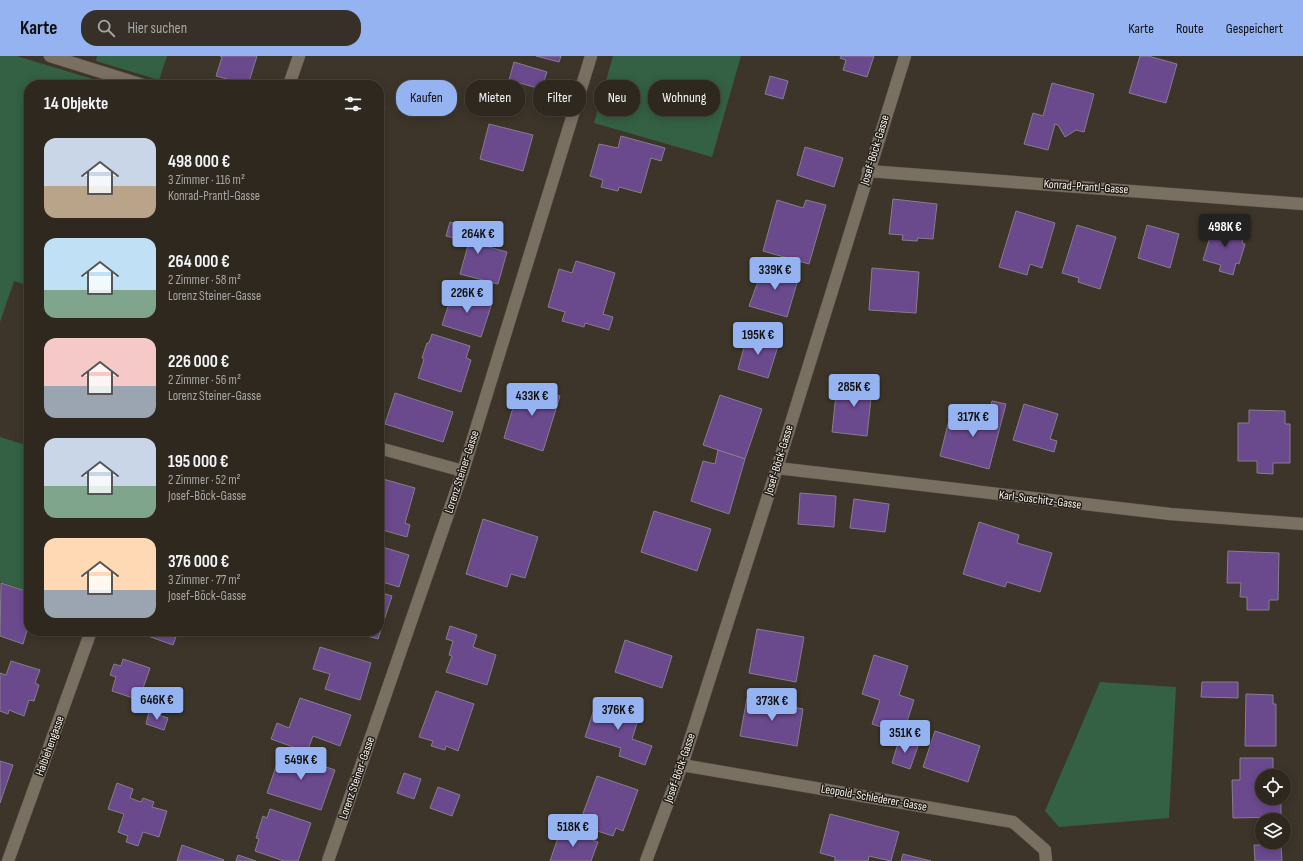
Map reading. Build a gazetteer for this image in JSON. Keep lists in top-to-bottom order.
{
  "streets": {
    "street": [
      "Josef-Böck-Gasse",
      "Konrad-Prantl-Gasse",
      "Lorenz Steiner-Gasse",
      "Karl-Suschitz-Gasse",
      "Halblehengasse",
      "Leopold-Schlederer-Gasse"
    ]
  },
  "crossings": [
    ["Josef-Böck-Gasse", "Konrad-Prantl-Gasse"],
    ["Josef-Böck-Gasse", "Karl-Suschitz-Gasse"],
    ["Josef-Böck-Gasse", "Leopold-Schlederer-Gasse"]
  ],
  "page": {
    "header": "Karte",
    "search": "Hier suchen",
    "nav": ["Karte", "Route", "Gespeichert"],
    "chip": [
      "Kaufen",
      "Mieten",
      "Filter",
      "Neu",
      "Wohnung"
    ],
    "heading": "14 Objekte",
    "list": [
      {
        "name": "498 000 €",
        "note": "3 Zimmer · 116 m² · Konrad-Prantl-Gasse"
      },
      {
        "name": "264 000 €",
        "note": "2 Zimmer · 58 m² · Lorenz Steiner-Gasse"
      },
      {
        "name": "226 000 €",
        "note": "2 Zimmer · 56 m² · Lorenz Steiner-Gasse"
      },
      {
        "name": "195 000 €",
        "note": "2 Zimmer · 52 m² · Josef-Böck-Gasse"
      },
      {
        "name": "376 000 €",
        "note": "3 Zimmer · 77 m² · Josef-Böck-Gasse"
      }
    ],
    "price": [
      "498K €",
      "264K €",
      "339K €",
      "226K €",
      "195K €",
      "285K €",
      "433K €",
      "317K €",
      "646K €",
      "373K €",
      "376K €",
      "351K €",
      "549K €",
      "518K €"
    ]
  }
}
